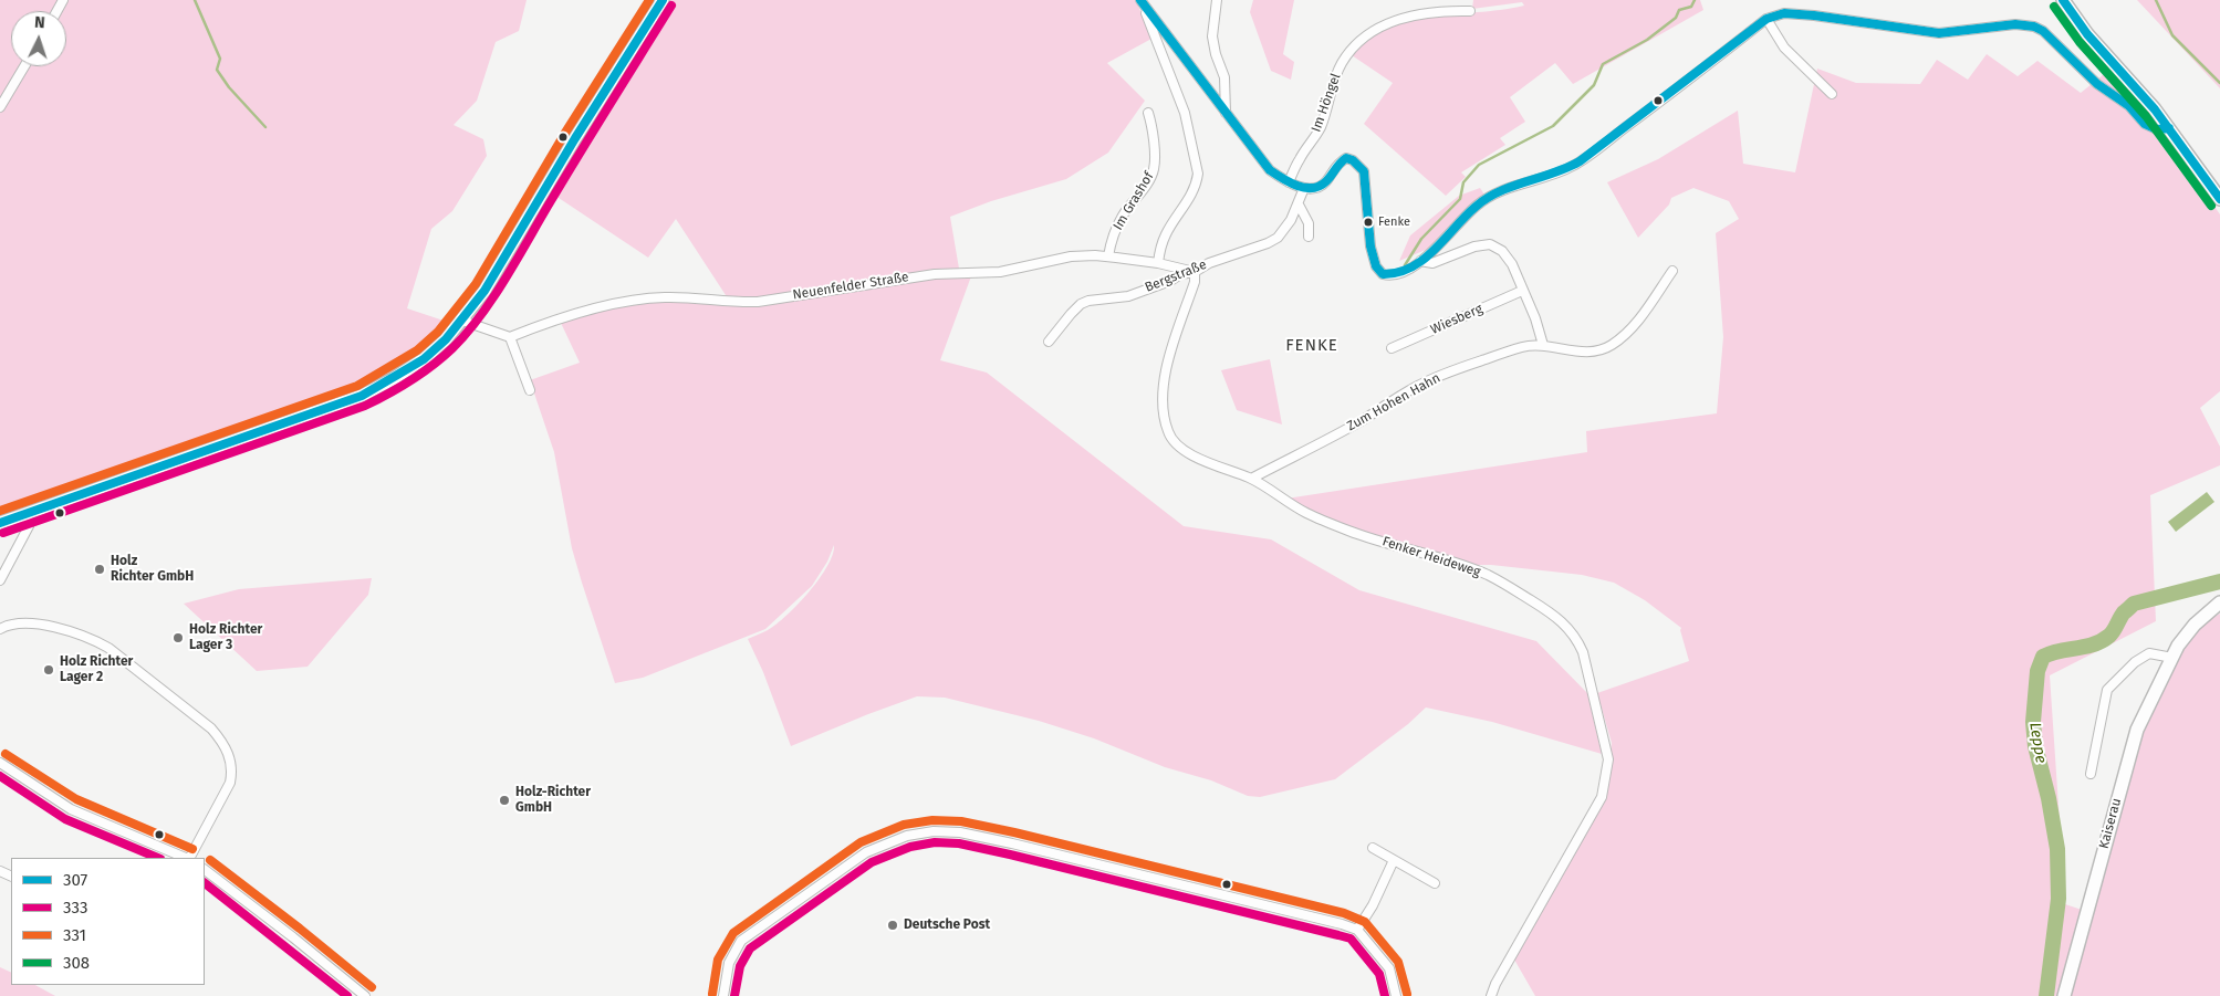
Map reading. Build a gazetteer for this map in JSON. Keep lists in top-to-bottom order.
{
  "streets": {
    "main road": ["Kaiserau"],
    "street": [
      "Im Höngel",
      "Im Grashof",
      "Bergstraße",
      "Neuenfelder Straße",
      "Wiesberg",
      "Zum Hohen Hahn",
      "Fenker Heideweg"
    ]
  },
  "crossings": [
    ["Im Grashof", "Neuenfelder Straße"],
    ["Bergstraße", "Neuenfelder Straße"],
    ["Bergstraße", "Fenker Heideweg"],
    ["Neuenfelder Straße", "Fenker Heideweg"],
    ["Zum Hohen Hahn", "Fenker Heideweg"]
  ],
  "districts": ["FENKE"],
  "water": ["Leppe"],
  "places": [
    "Fenke",
    "Holz Richter GmbH",
    "Holz Richter Lager 3",
    "Holz Richter Lager 2",
    "Holz-Richter GmbH",
    "Deutsche Post"
  ],
  "lines": [
    "transit line 307",
    "transit line 331",
    "transit line 333",
    "transit line 308"
  ],
  "legend": [
    "307",
    "333",
    "331",
    "308"
  ],
  "north": "top"
}
